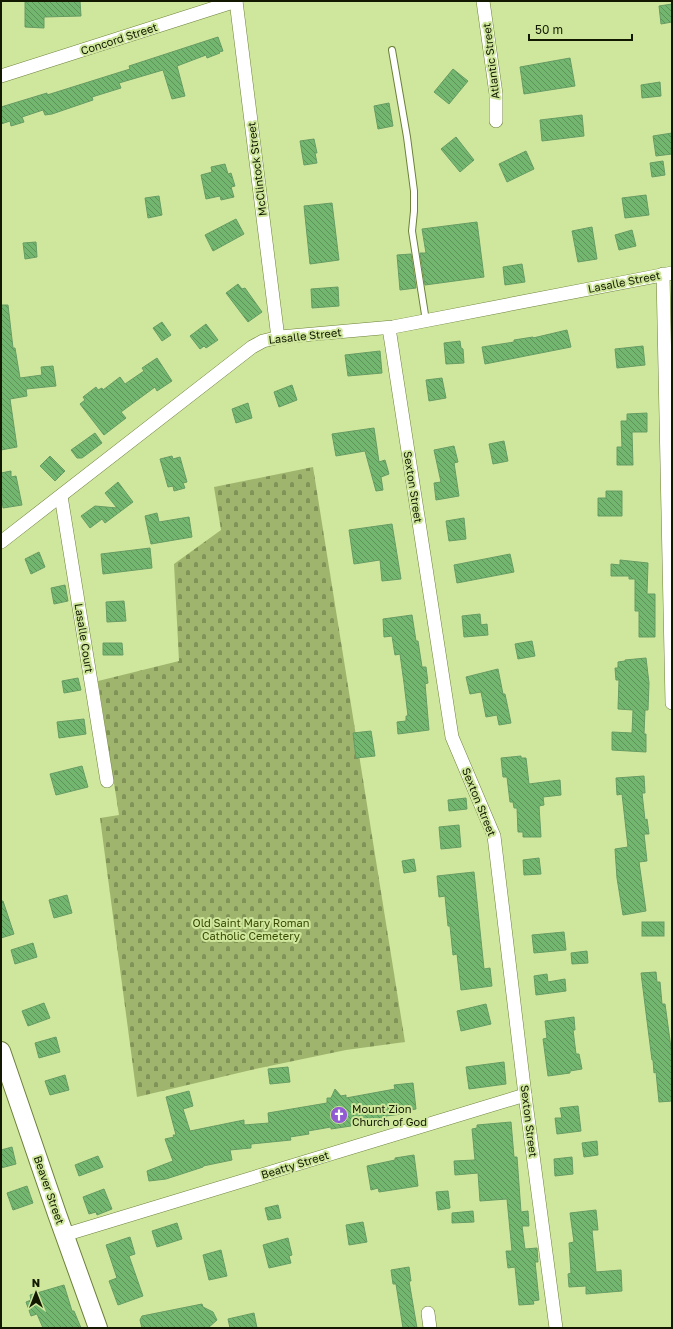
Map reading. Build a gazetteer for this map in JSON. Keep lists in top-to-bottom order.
{
  "streets": {
    "main road": ["Beaver Street"],
    "street": [
      "Concord Street",
      "Atlantic Street",
      "McClintock Street",
      "Lasalle Street",
      "Sexton Street",
      "Lasalle Court",
      "Beatty Street"
    ]
  },
  "crossings": [
    ["Concord Street", "McClintock Street"],
    ["McClintock Street", "Lasalle Street"],
    ["Lasalle Street", "Sexton Street"],
    ["Lasalle Street", "Lasalle Court"],
    ["Sexton Street", "Beatty Street"],
    ["Beatty Street", "Beaver Street"]
  ],
  "parks": ["Old Saint Mary Roman Catholic Cemetery"],
  "places": {
    "church": ["Mount Zion Church of God"]
  },
  "scale_bar": "50 m",
  "north": "top"
}
